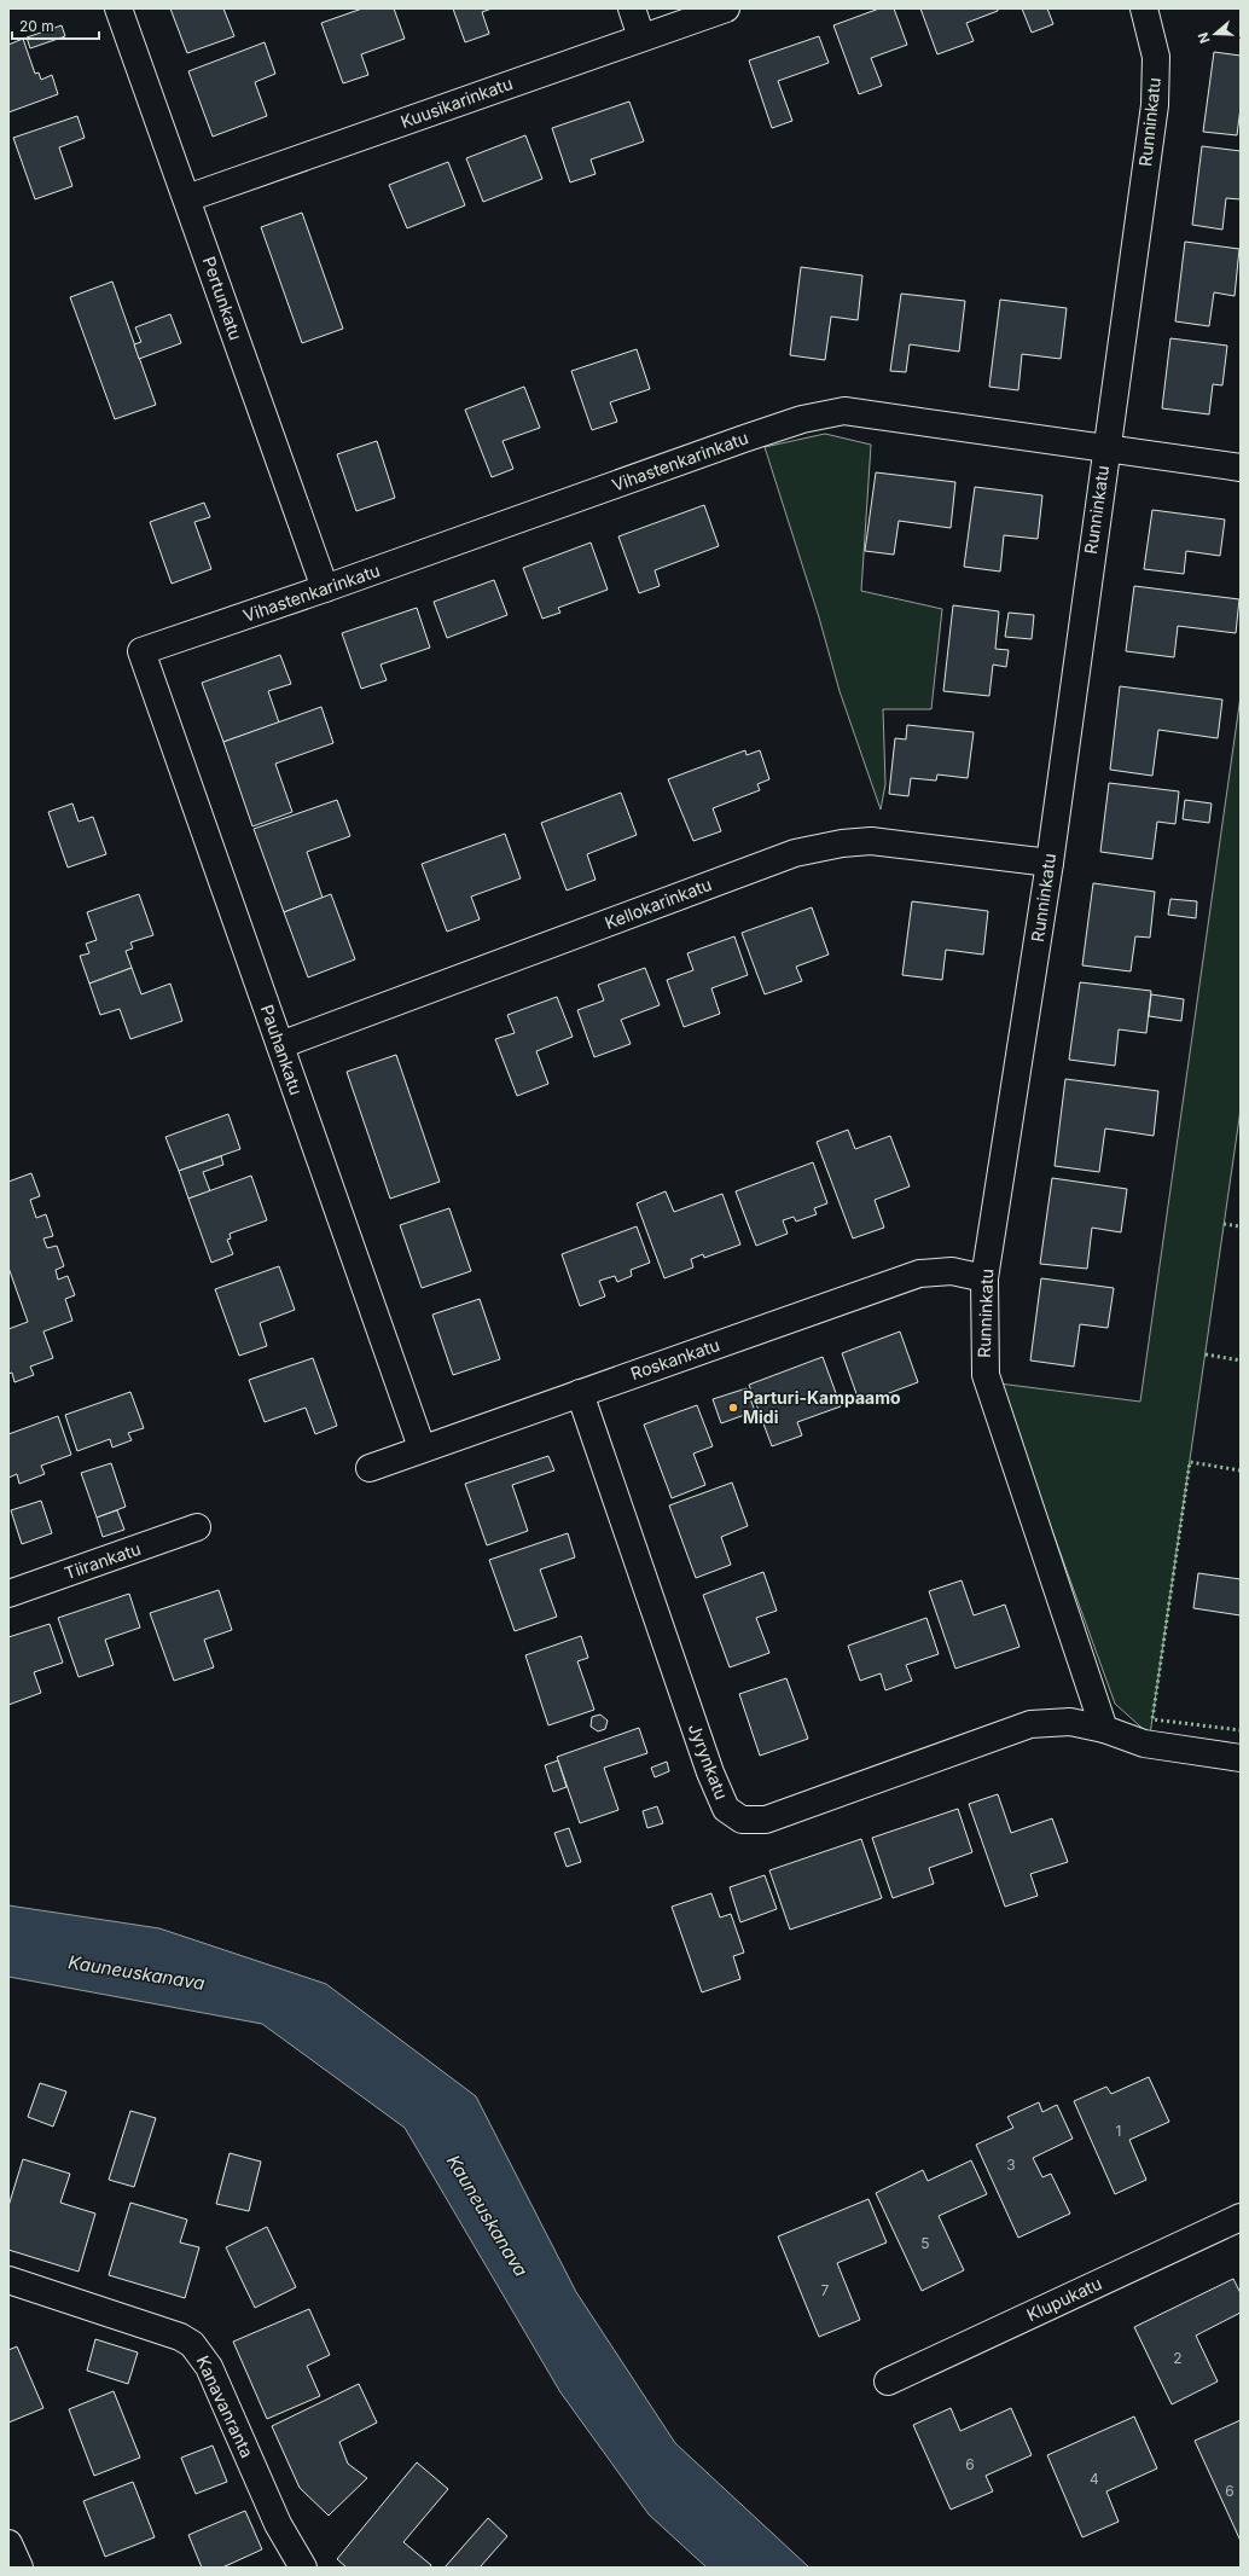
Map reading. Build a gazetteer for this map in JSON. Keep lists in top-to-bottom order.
{
  "streets": {
    "street": [
      "Kuusikarinkatu",
      "Runninkatu",
      "Pertunkatu",
      "Vihastenkarinkatu",
      "Kellokarinkatu",
      "Pauhankatu",
      "Roskankatu",
      "Tiirankatu",
      "Jyrynkatu",
      "Klupukatu",
      "Kanavanranta"
    ]
  },
  "crossings": [
    ["Kuusikarinkatu", "Pertunkatu"],
    ["Runninkatu", "Vihastenkarinkatu"],
    ["Runninkatu", "Kellokarinkatu"],
    ["Runninkatu", "Roskankatu"],
    ["Runninkatu", "Jyrynkatu"],
    ["Pertunkatu", "Vihastenkarinkatu"],
    ["Vihastenkarinkatu", "Pauhankatu"],
    ["Kellokarinkatu", "Pauhankatu"],
    ["Pauhankatu", "Roskankatu"],
    ["Roskankatu", "Jyrynkatu"]
  ],
  "water": ["Kauneuskanava"],
  "places": ["Parturi-Kampaamo Midi"],
  "house_numbers": [
    "1",
    "3",
    "5",
    "7",
    "2",
    "6",
    "4",
    "6"
  ],
  "scale_bar": "20 m",
  "north": "left"
}
